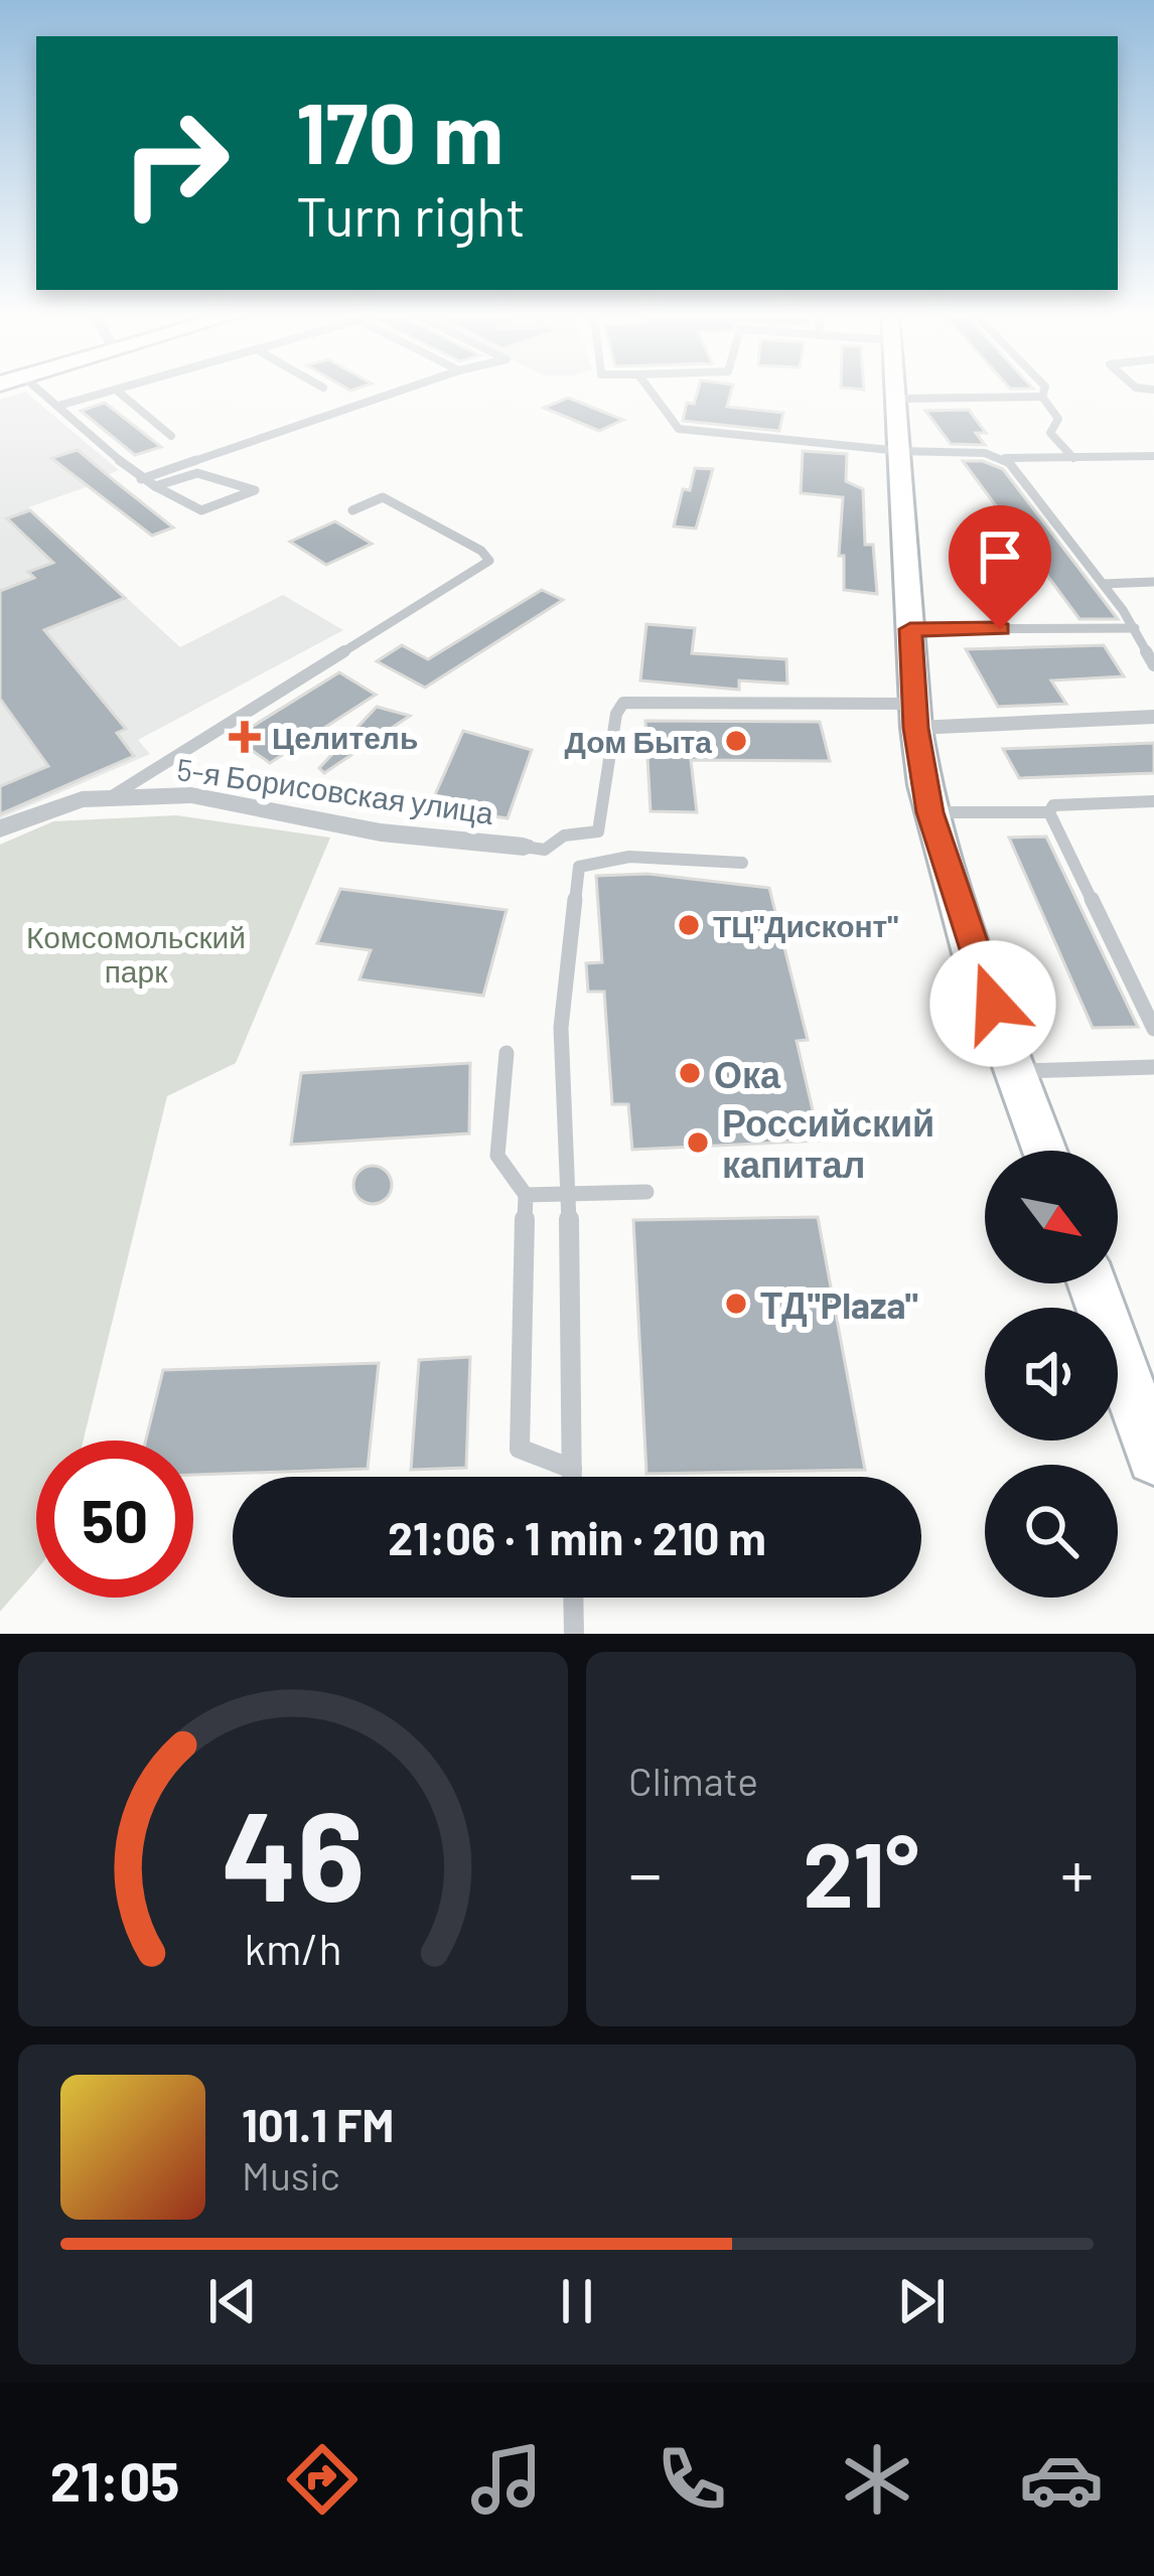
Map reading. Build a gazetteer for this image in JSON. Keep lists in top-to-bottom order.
{
  "streets": {
    "street": ["5-я Борисовская улица"]
  },
  "parks": ["Комсомольский парк"],
  "places": {
    "health": ["Целитель"],
    "other": [
      "Дом Быта",
      "ТЦ\"Дисконт\"",
      "Ока",
      "Российский капитал",
      "ТД\"Plaza\""
    ]
  },
  "north": "bottom right",
  "page": {
    "turn": ["170 m", "Turn right"],
    "limit": "50",
    "trip": "21:06 · 1 min · 210 m",
    "tile": "Climate",
    "heat": ["−", "21°", "+"],
    "song": ["101.1 FM", "Music"],
    "tabs": "21:05",
    "gauge": ["46", "km/h"]
  }
}
